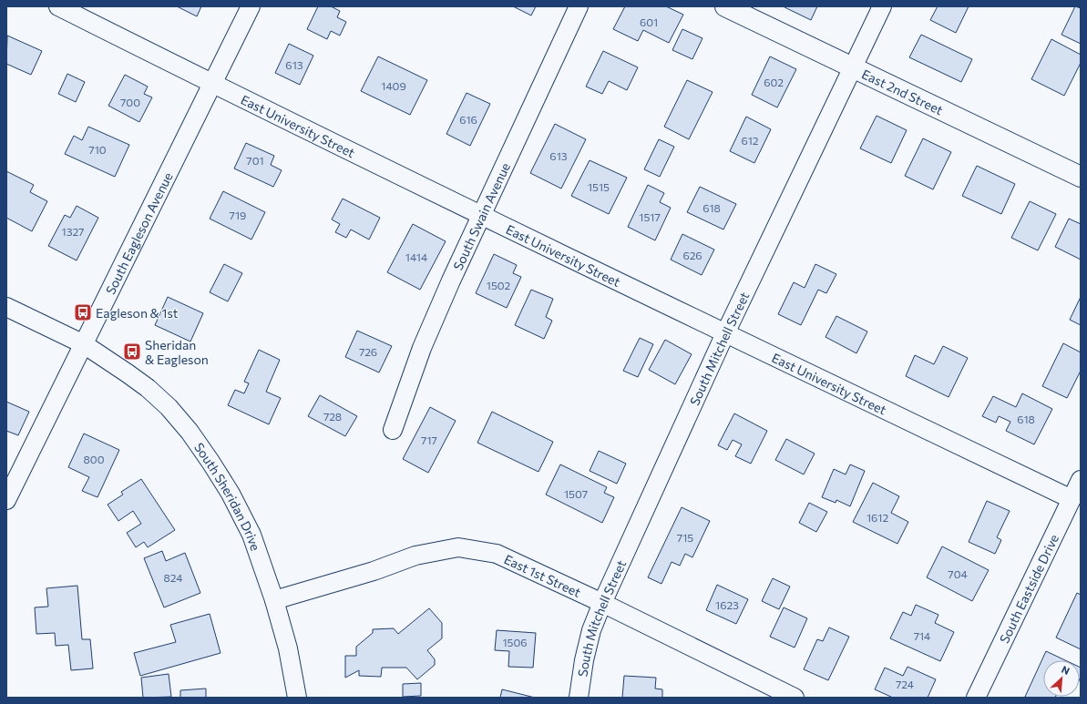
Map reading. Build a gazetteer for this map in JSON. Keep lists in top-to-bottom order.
{
  "streets": {
    "street": [
      "East 2nd Street",
      "East University Street",
      "South Swain Avenue",
      "South Eagleson Avenue",
      "South Mitchell Street",
      "South Sheridan Drive",
      "East 1st Street",
      "South Eastside Drive"
    ]
  },
  "crossings": [
    ["East 2nd Street", "South Mitchell Street"],
    ["East University Street", "South Swain Avenue"],
    ["East University Street", "South Eagleson Avenue"],
    ["East University Street", "South Mitchell Street"],
    ["East University Street", "South Eastside Drive"],
    ["South Eagleson Avenue", "South Sheridan Drive"],
    ["South Mitchell Street", "East 1st Street"],
    ["South Sheridan Drive", "East 1st Street"]
  ],
  "places": {
    "bus stop": ["Eagleson & 1st", "Sheridan & Eagleson"]
  },
  "house_numbers": [
    "601",
    "613",
    "602",
    "1409",
    "700",
    "616",
    "612",
    "710",
    "613",
    "701",
    "1515",
    "618",
    "719",
    "1517",
    "1327",
    "626",
    "1414",
    "1502",
    "726",
    "728",
    "618",
    "717",
    "800",
    "1507",
    "1612",
    "715",
    "704",
    "824",
    "1623",
    "714",
    "1506",
    "724"
  ],
  "north": "top right"
}
